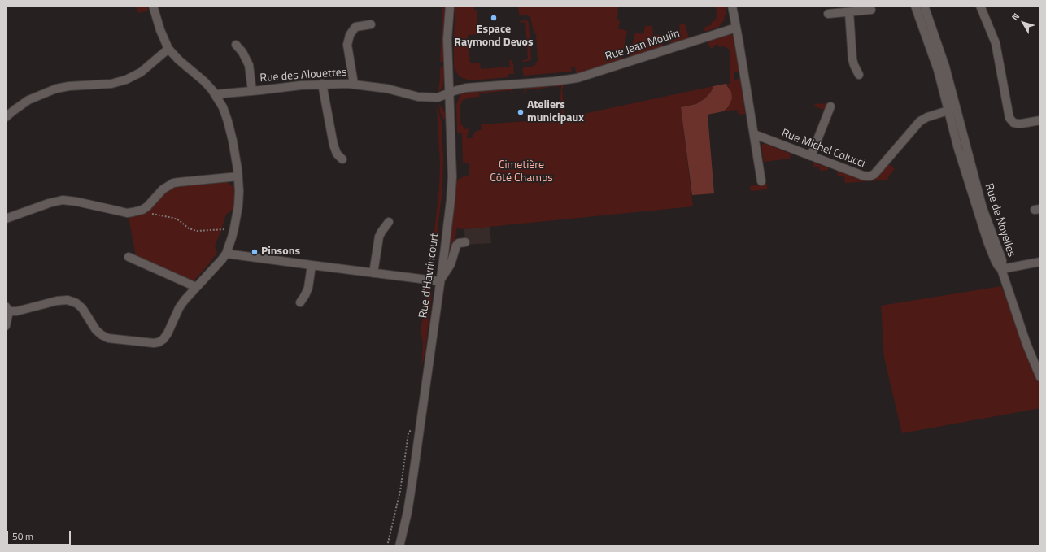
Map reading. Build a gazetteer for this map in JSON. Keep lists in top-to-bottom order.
{
  "streets": {
    "street": [
      "Rue Jean Moulin",
      "Rue des Alouettes",
      "Rue Michel Colucci",
      "Rue de Noyelles",
      "Rue d'Havrincourt"
    ]
  },
  "crossings": [
    ["Rue Jean Moulin", "Rue des Alouettes"],
    ["Rue des Alouettes", "Rue d'Havrincourt"],
    ["Rue Michel Colucci", "Rue de Noyelles"]
  ],
  "parks": ["Cimetière Côté Champs"],
  "places": ["Espace Raymond Devos", "Ateliers municipaux", "Pinsons"],
  "scale_bar": "50 m",
  "north": "top left"
}
